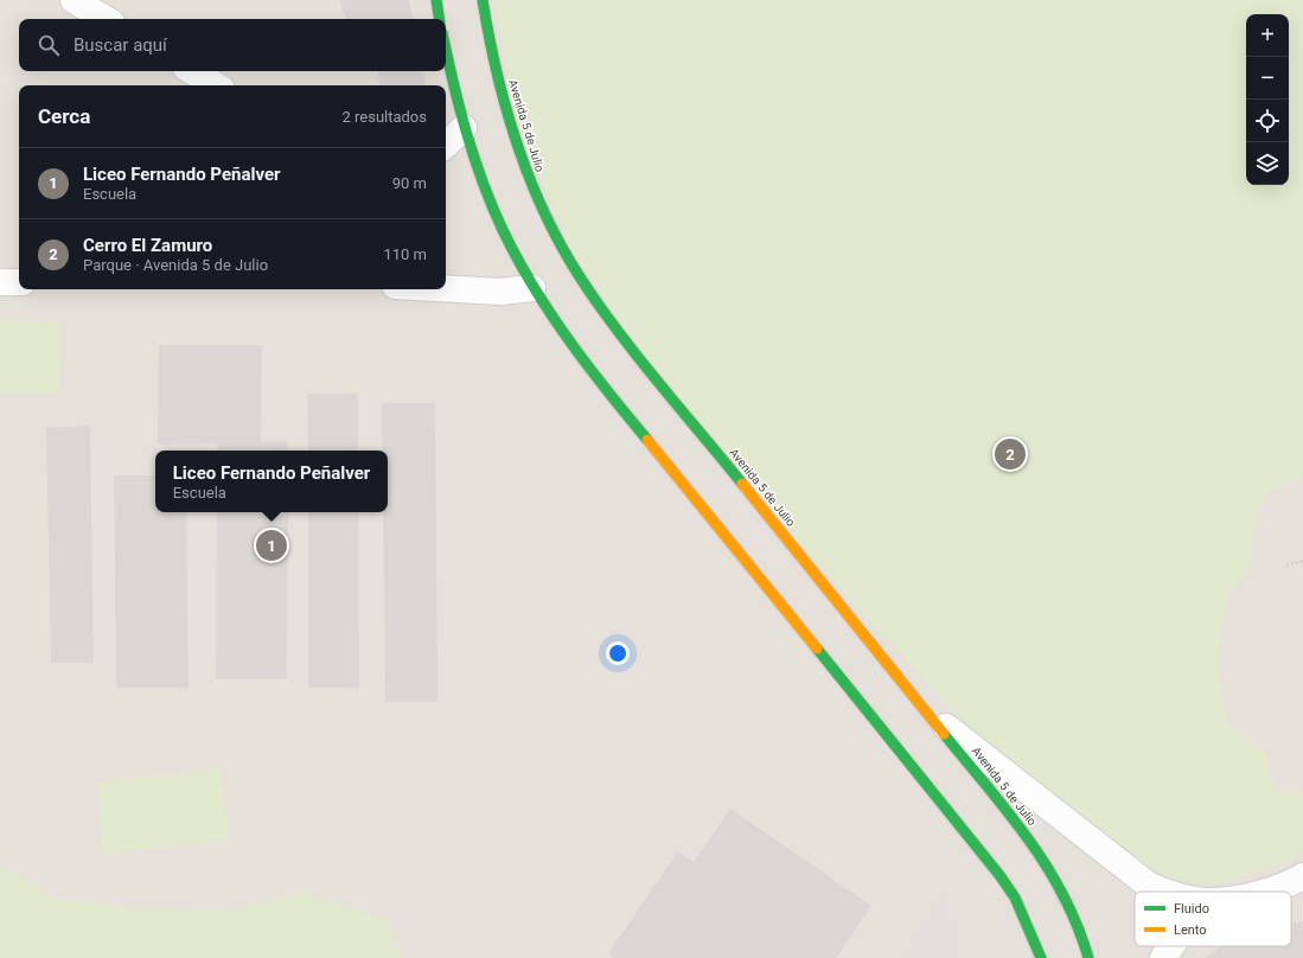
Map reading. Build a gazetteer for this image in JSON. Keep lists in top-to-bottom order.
{
  "streets": {
    "street": ["Avenida 5 de Julio"]
  },
  "legend": ["Fluido", "Lento"],
  "page": {
    "map_buttons": ["+", "−"],
    "search": "Buscar aquí",
    "heading": ["Cerca", "2 resultados"],
    "list": [
      {
        "mark": "1",
        "name": "Liceo Fernando Peñalver",
        "note": "Escuela",
        "value": "90 m"
      },
      {
        "mark": "2",
        "name": "Cerro El Zamuro",
        "note": "Parque · Avenida 5 de Julio",
        "value": "110 m"
      }
    ],
    "pins": ["2", "1"],
    "popup": ["Liceo Fernando Peñalver", "Escuela"]
  }
}
